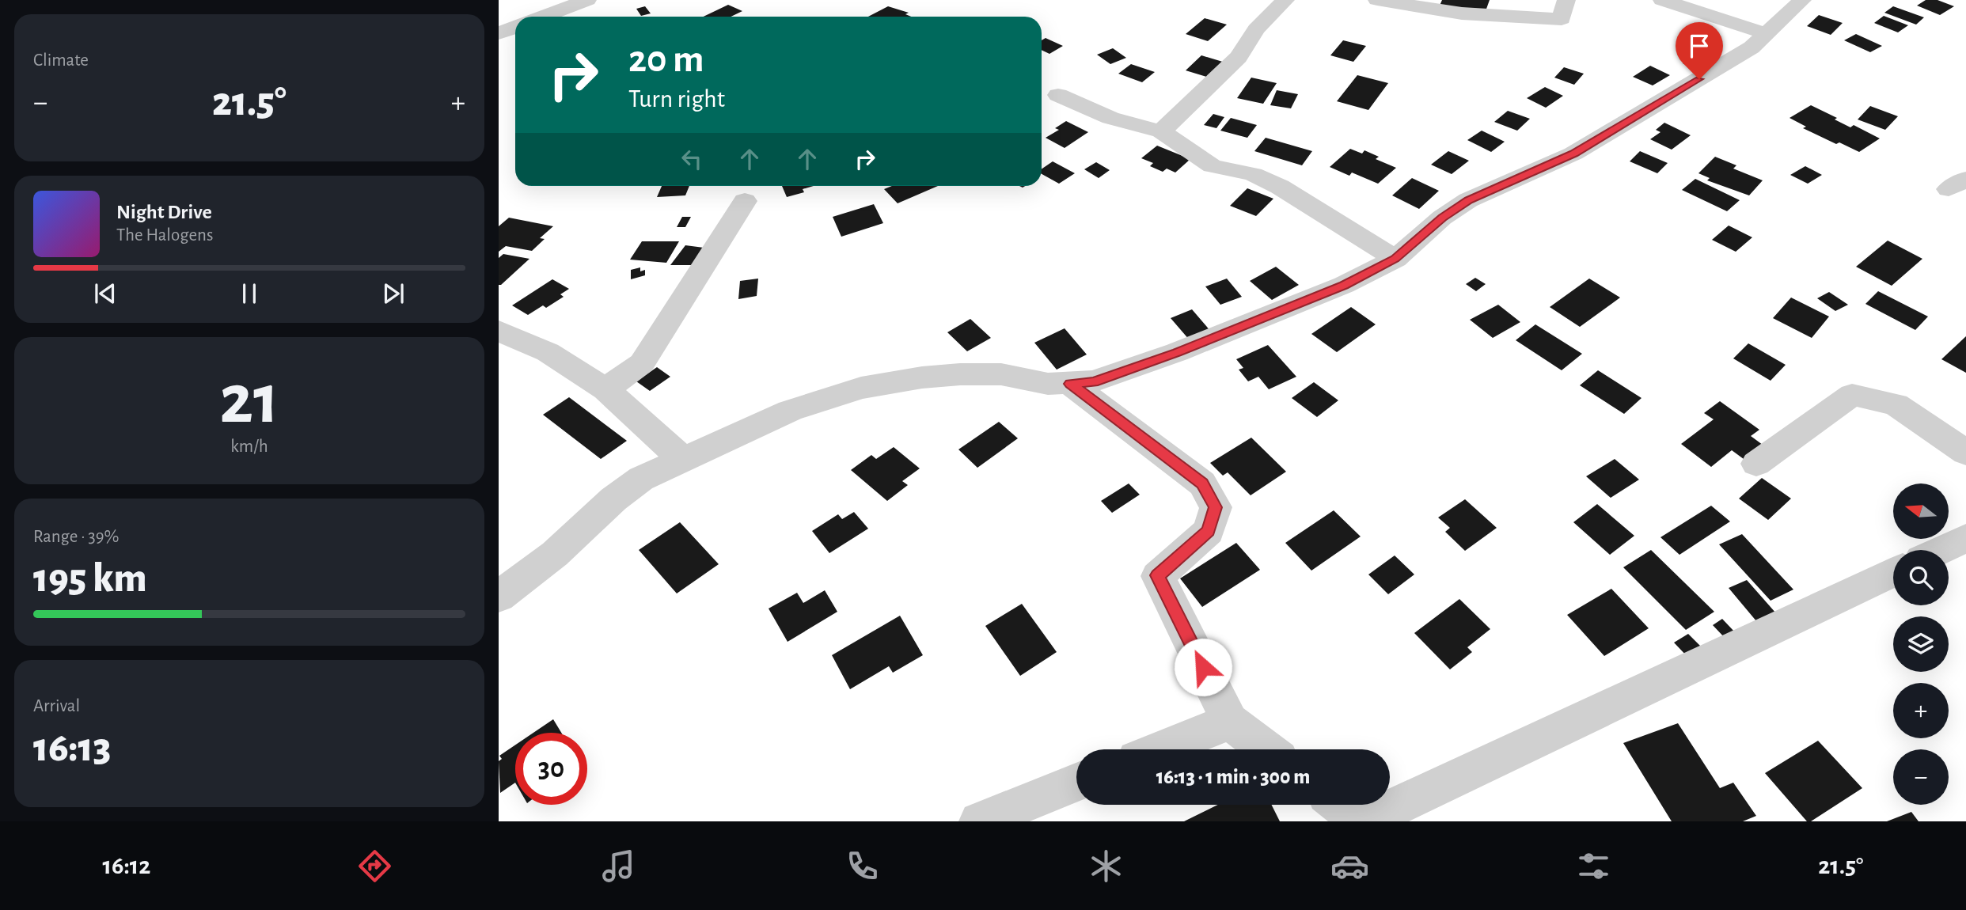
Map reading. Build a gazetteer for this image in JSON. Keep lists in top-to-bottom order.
{
  "north": "left",
  "page": {
    "tile": [
      "Climate",
      ["21", "km/h"],
      ["Range · 39%", "195 km"],
      ["Arrival", "16:13"]
    ],
    "turn": ["20 m", "Turn right"],
    "heat": ["−", "21.5°", "+"],
    "song": ["Night Drive", "The Halogens"],
    "map_buttons": ["+", "−"],
    "limit": "30",
    "trip": "16:13 · 1 min · 300 m",
    "tabs": ["16:12", "21.5°"]
  }
}
